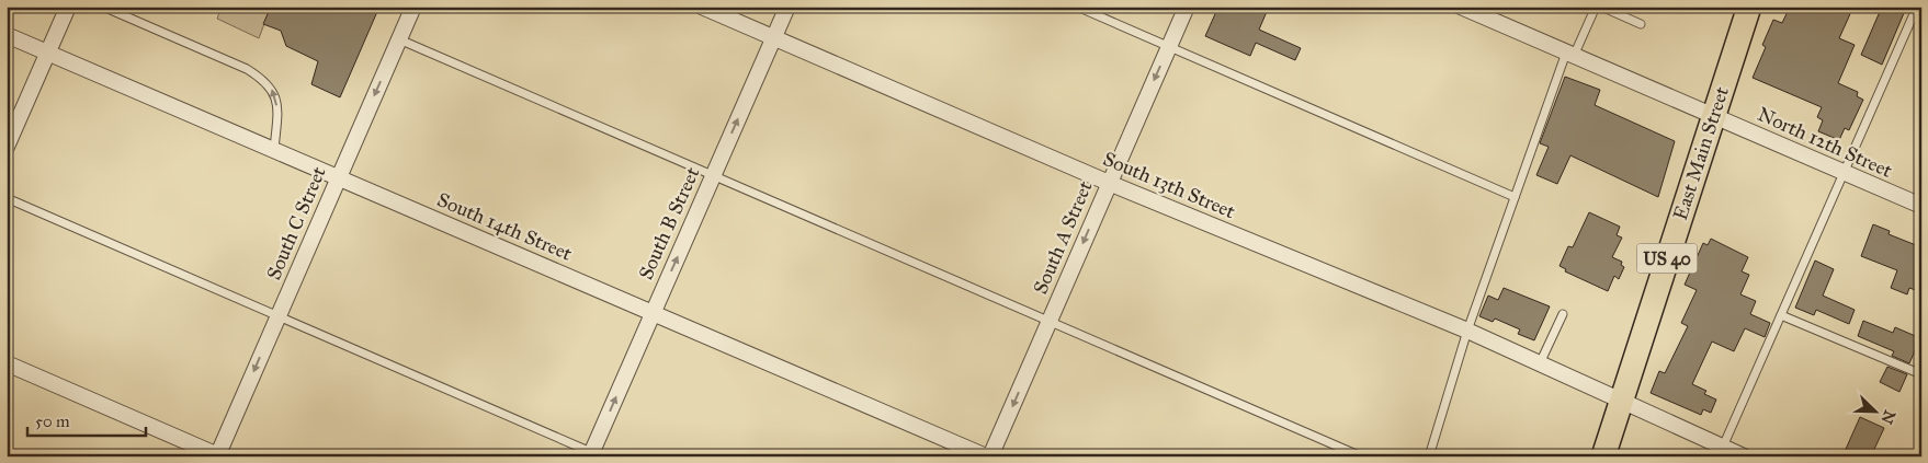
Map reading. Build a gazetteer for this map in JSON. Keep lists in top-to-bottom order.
{
  "streets": {
    "main road": ["East Main Street", "US 40"],
    "street": [
      "North 12th Street",
      "South 13th Street",
      "South C Street",
      "South B Street",
      "South 14th Street",
      "South A Street"
    ]
  },
  "crossings": [
    ["North 12th Street", "East Main Street"],
    ["East Main Street", "South 13th Street"],
    ["South 13th Street", "South B Street"],
    ["South 13th Street", "South A Street"],
    ["South C Street", "South 14th Street"],
    ["South B Street", "South 14th Street"]
  ],
  "one_way": ["South C Street", "South B Street", "South A Street"],
  "scale_bar": "50 m",
  "north": "bottom right"
}
